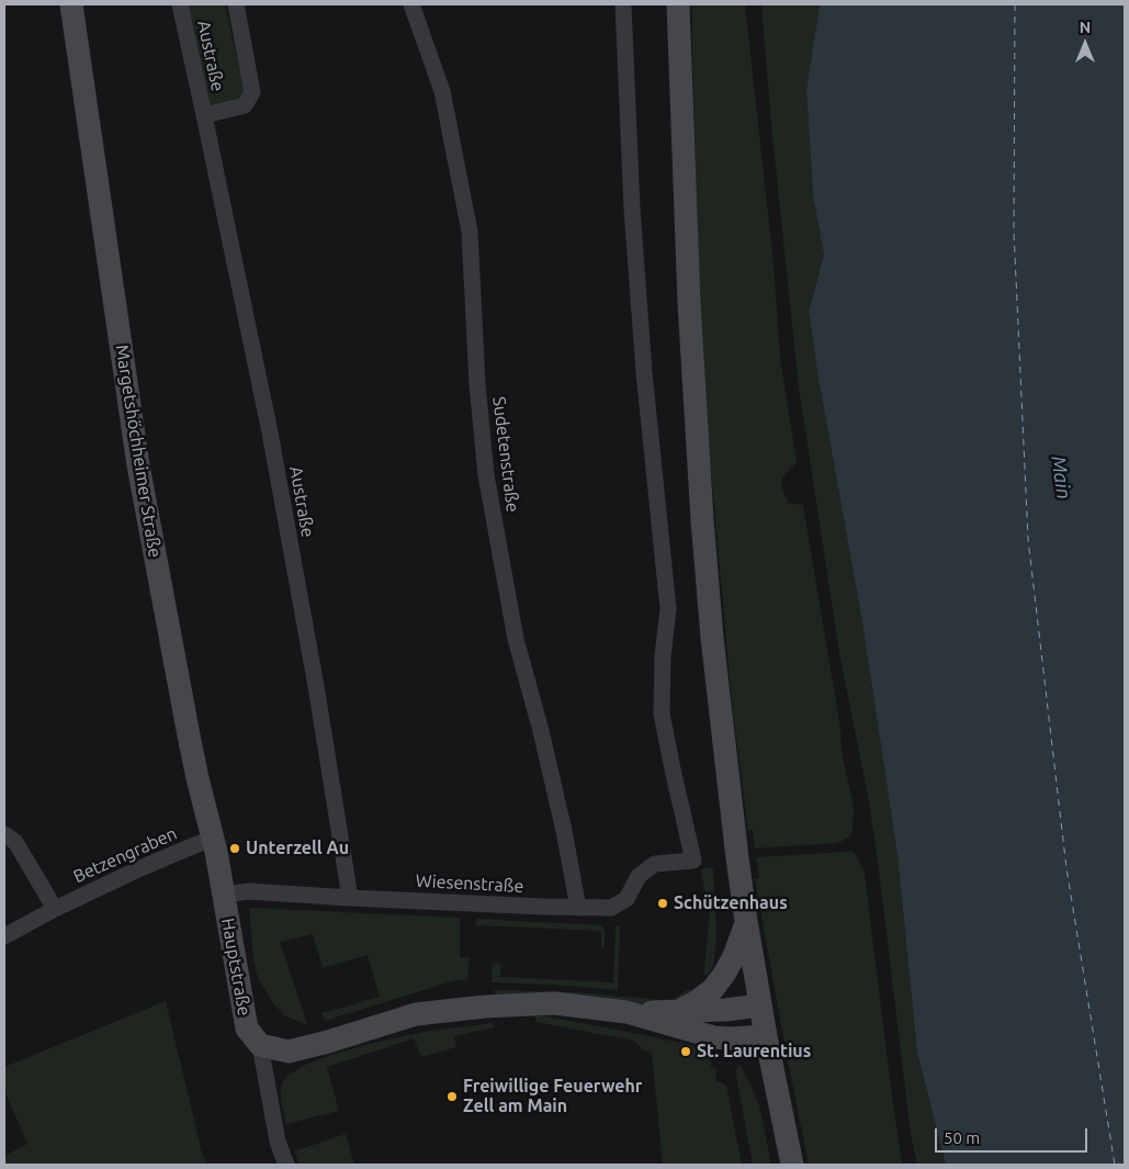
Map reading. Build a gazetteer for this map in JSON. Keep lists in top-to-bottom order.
{
  "streets": {
    "street": [
      "Austraße",
      "Margetshöchheimer Straße",
      "Sudetenstraße",
      "Betzengraben",
      "Wiesenstraße",
      "Hauptstraße"
    ]
  },
  "crossings": [
    ["Austraße", "Wiesenstraße"],
    ["Margetshöchheimer Straße", "Betzengraben"],
    ["Margetshöchheimer Straße", "Wiesenstraße"],
    ["Margetshöchheimer Straße", "Hauptstraße"],
    ["Sudetenstraße", "Wiesenstraße"],
    ["Wiesenstraße", "Hauptstraße"]
  ],
  "water": ["Main"],
  "places": [
    "Unterzell Au",
    "Schützenhaus",
    "St. Laurentius",
    "Freiwillige Feuerwehr Zell am Main"
  ],
  "scale_bar": "50 m",
  "north": "top"
}
